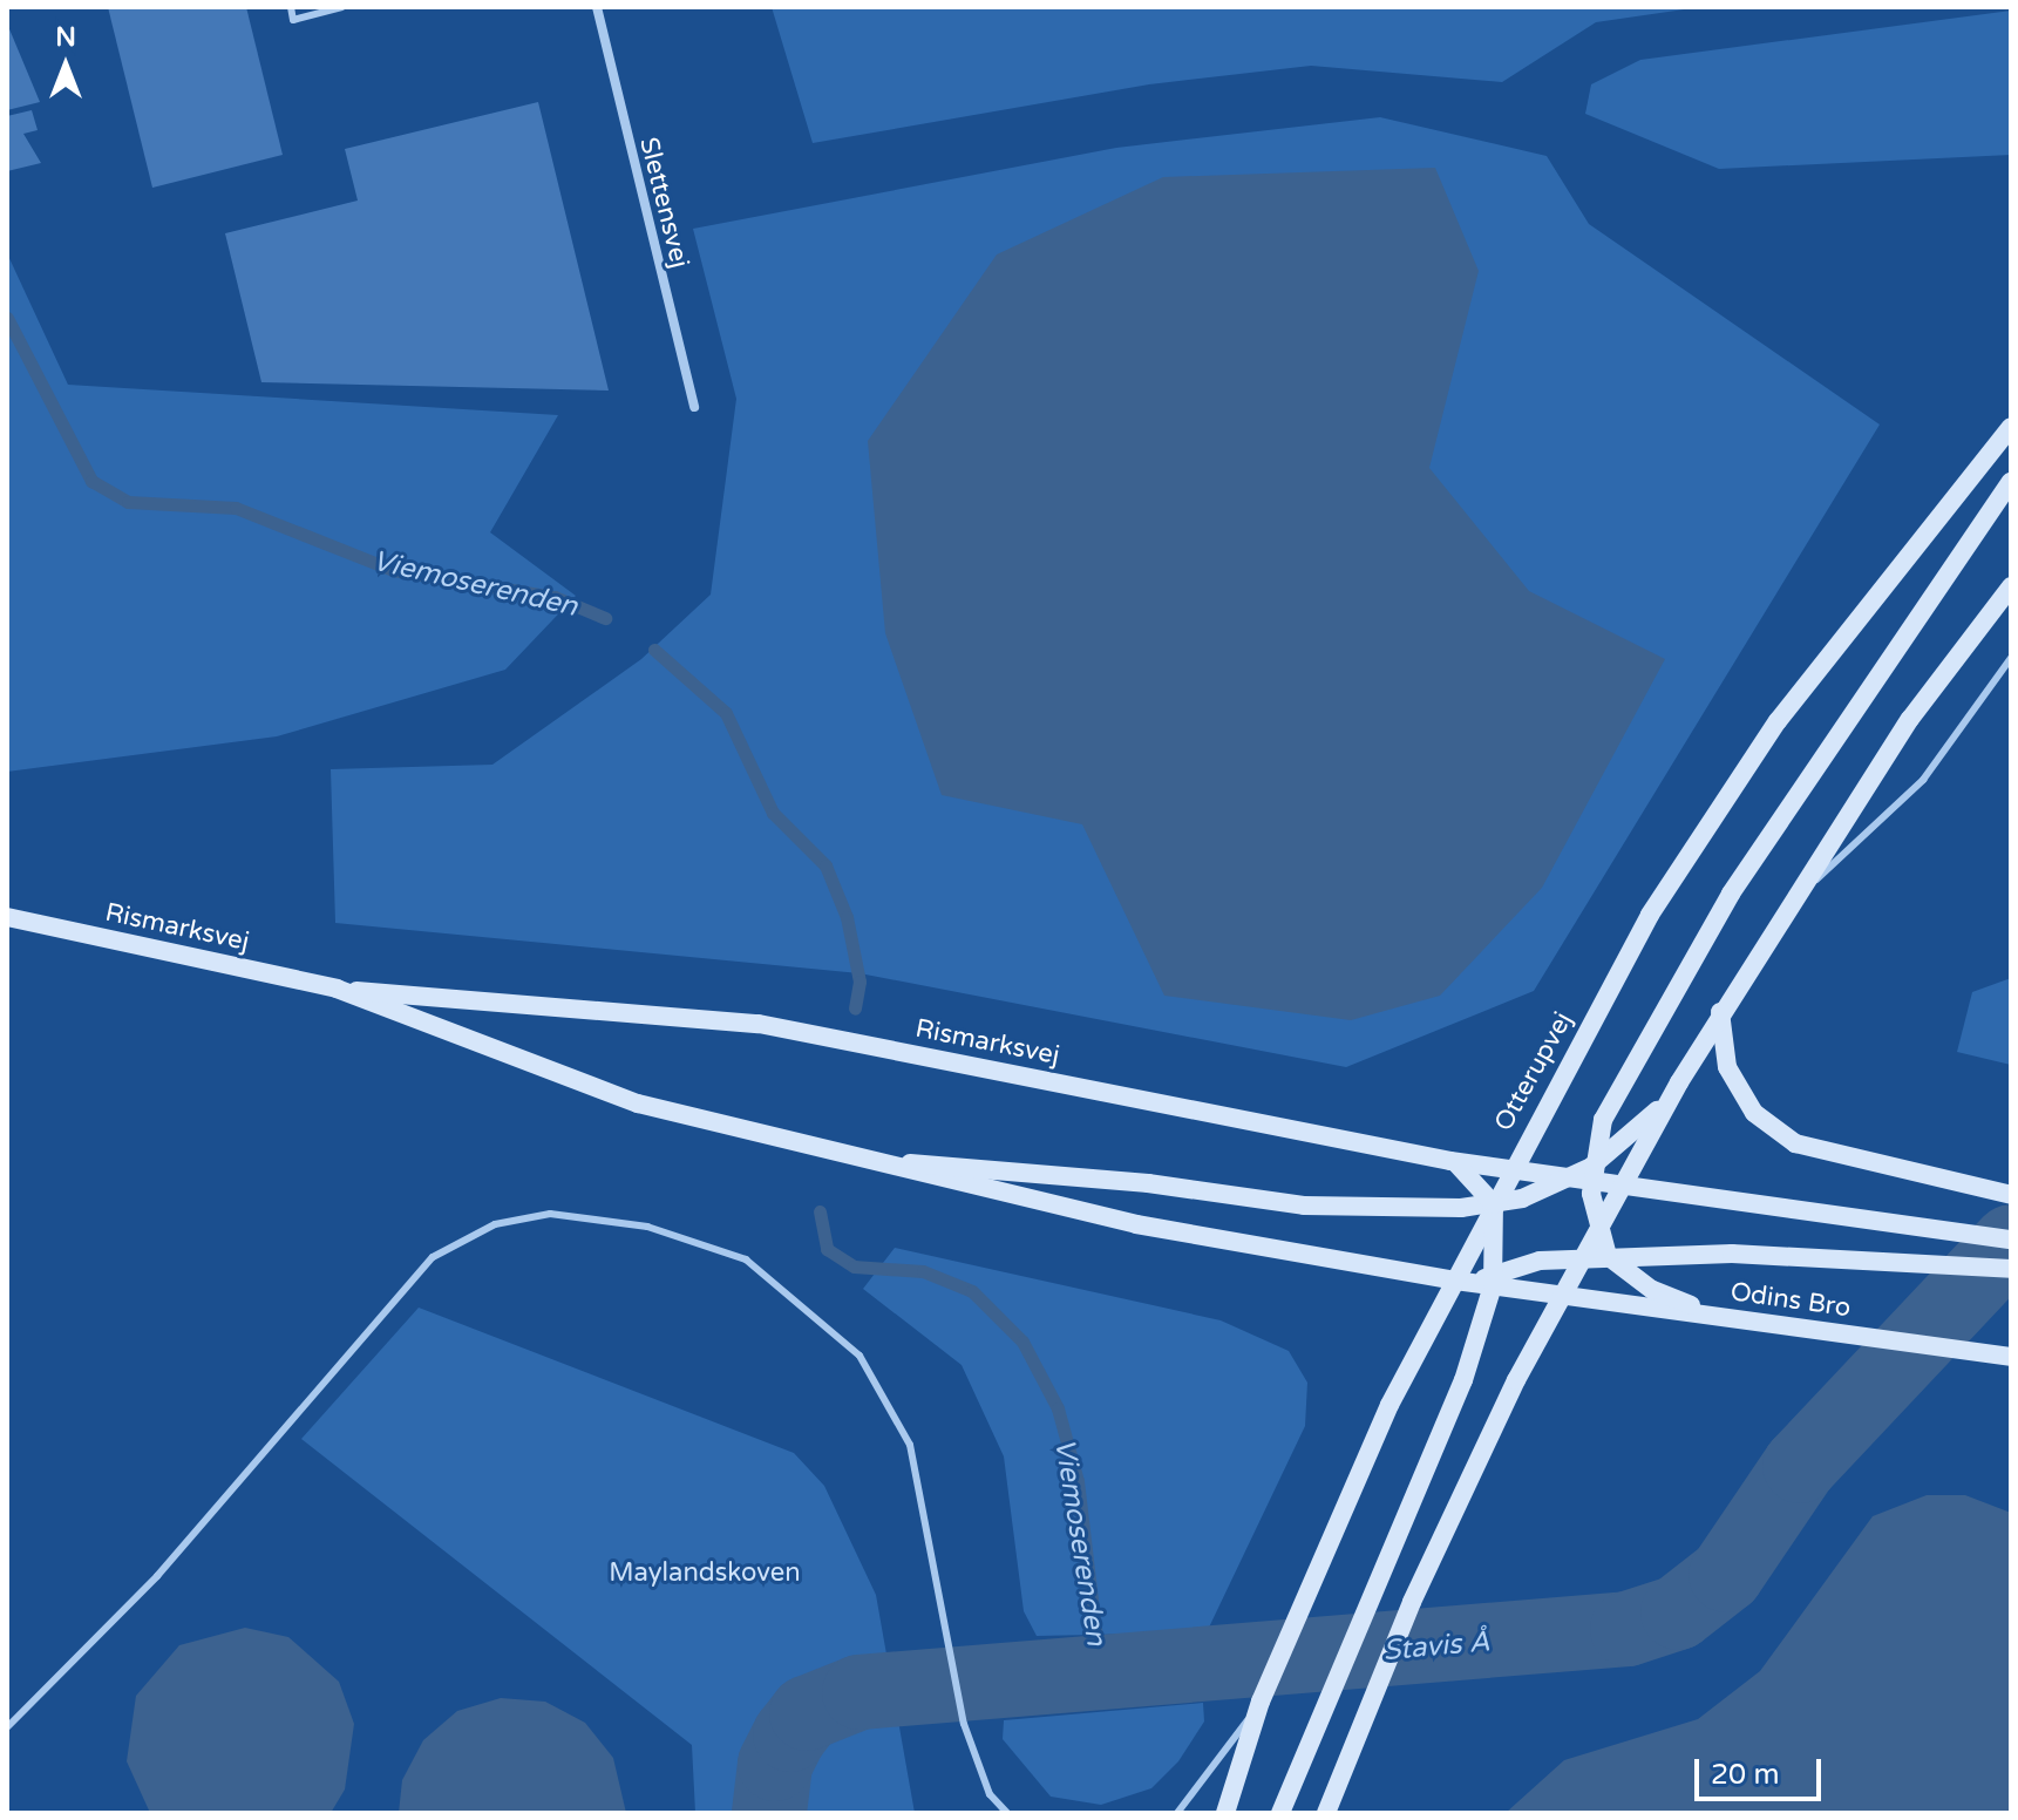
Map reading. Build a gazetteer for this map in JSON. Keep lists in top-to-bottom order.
{
  "streets": {
    "main road": ["Rismarksvej", "Otterupvej", "Odins Bro"],
    "street": ["Slettensvej"]
  },
  "crossings": [
    ["Rismarksvej", "Otterupvej"],
    ["Rismarksvej", "Odins Bro"]
  ],
  "water": ["Viemoserenden", "Stavis Å"],
  "parks": ["Maylandskoven"],
  "scale_bar": "20 m",
  "north": "top"
}
